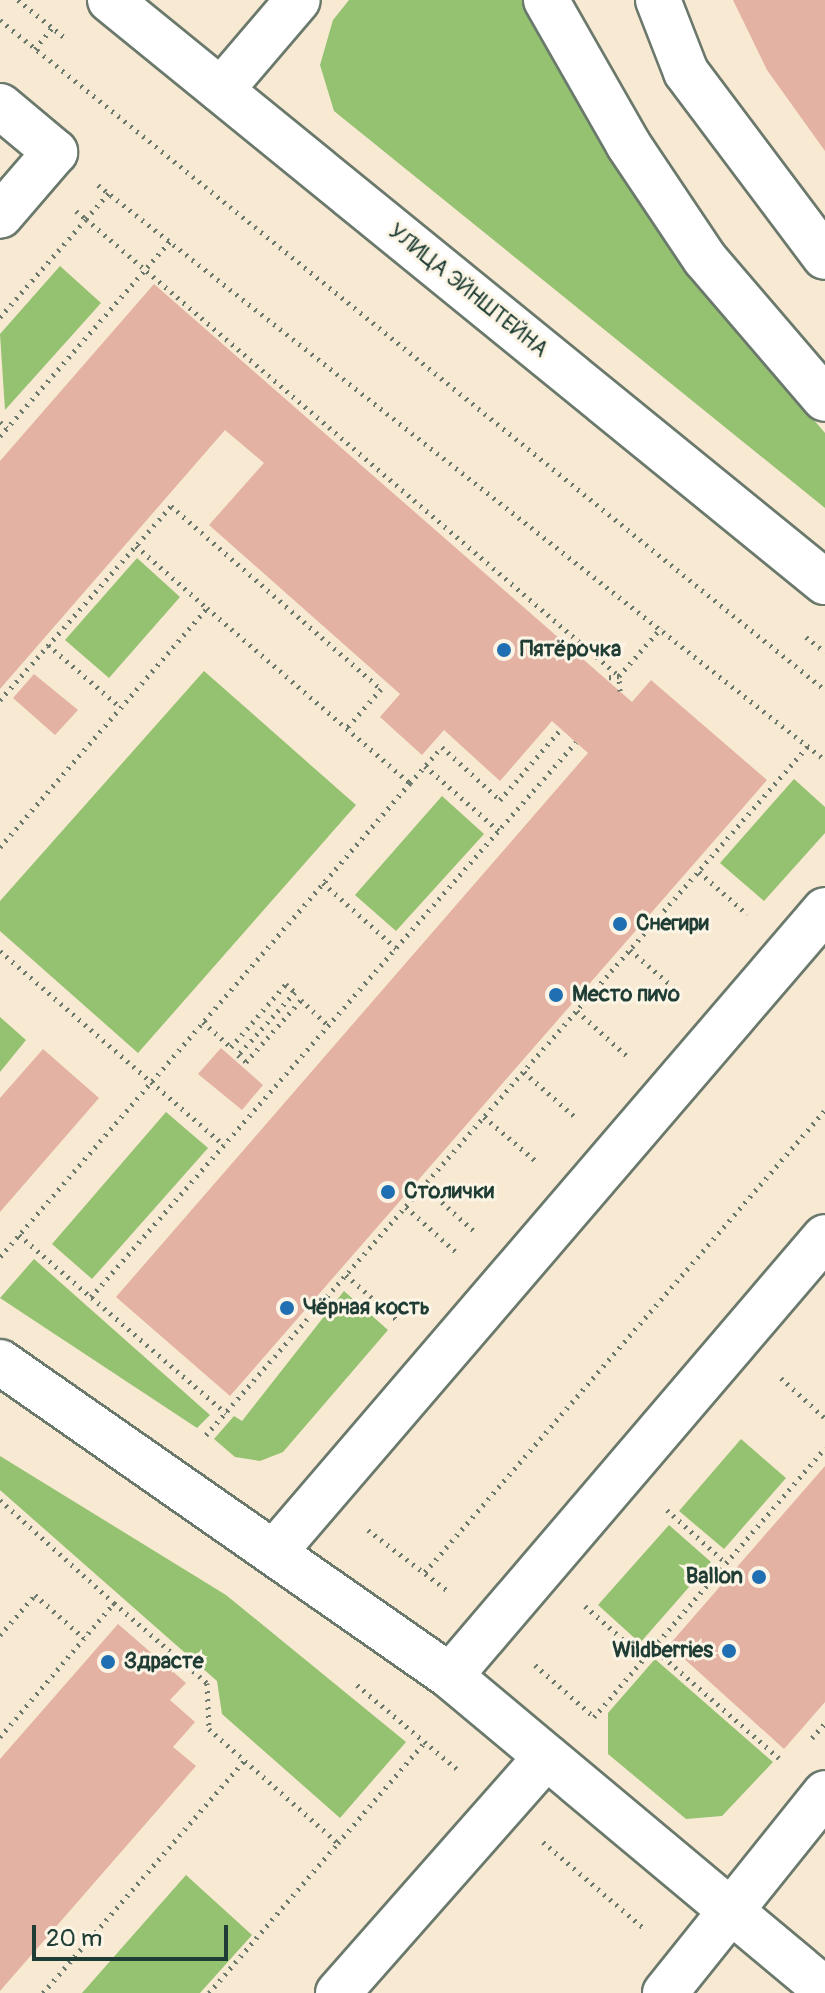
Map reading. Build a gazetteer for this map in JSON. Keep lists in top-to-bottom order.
{
  "streets": {
    "street": ["УЛИЦА ЭЙНШТЕЙНА"]
  },
  "places": [
    "Пятёрочка",
    "Снегири",
    "Место пиvo",
    "Столички",
    "Чёрная кость",
    "Ballon",
    "Wildberries",
    "Здрасте"
  ],
  "scale_bar": "20 m"
}
